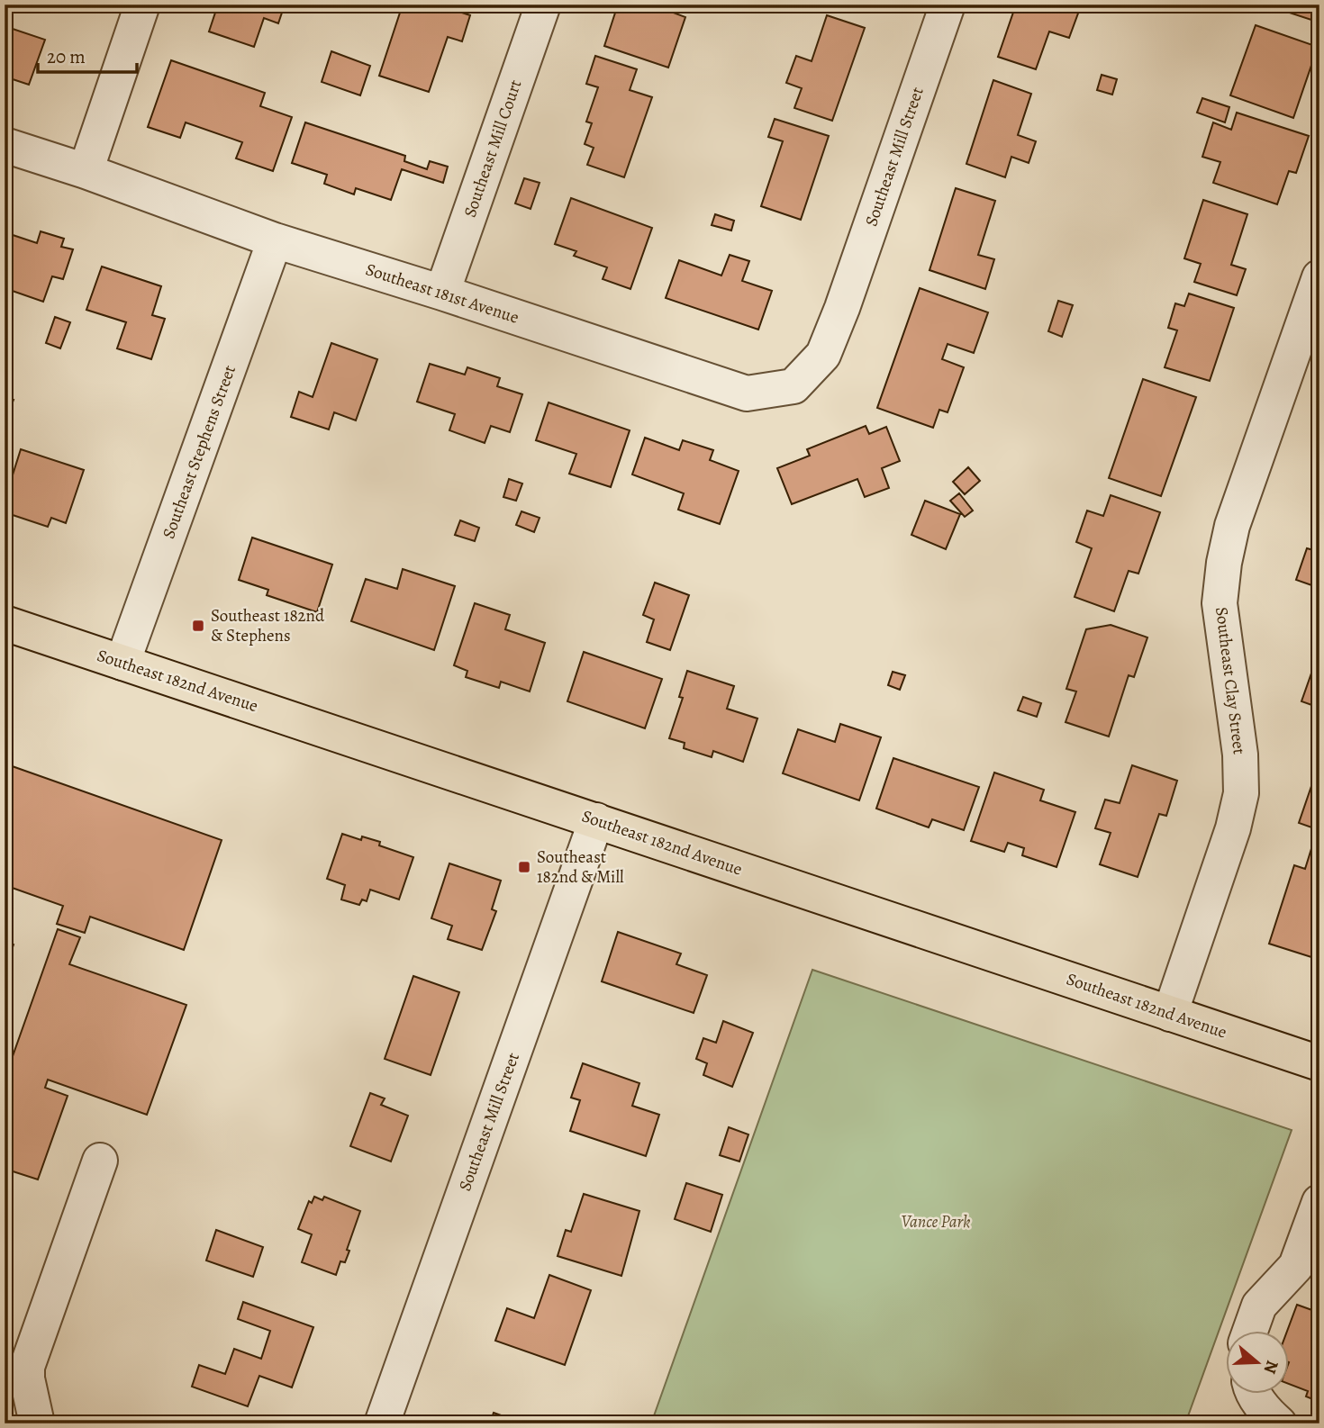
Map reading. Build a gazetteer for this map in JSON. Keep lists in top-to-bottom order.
{
  "streets": {
    "main road": ["Southeast 182nd Avenue"],
    "street": [
      "Southeast Mill Court",
      "Southeast Mill Street",
      "Southeast 181st Avenue",
      "Southeast Stephens Street",
      "Southeast Clay Street"
    ]
  },
  "crossings": [
    ["Southeast Mill Court", "Southeast 181st Avenue"],
    ["Southeast Mill Street", "Southeast 181st Avenue"],
    ["Southeast Mill Street", "Southeast 182nd Avenue"],
    ["Southeast 181st Avenue", "Southeast Stephens Street"],
    ["Southeast Stephens Street", "Southeast 182nd Avenue"],
    ["Southeast 182nd Avenue", "Southeast Clay Street"]
  ],
  "parks": ["Vance Park"],
  "places": {
    "transit": ["Southeast 182nd & Stephens", "Southeast 182nd & Mill"]
  },
  "scale_bar": "20 m",
  "north": "right"
}
